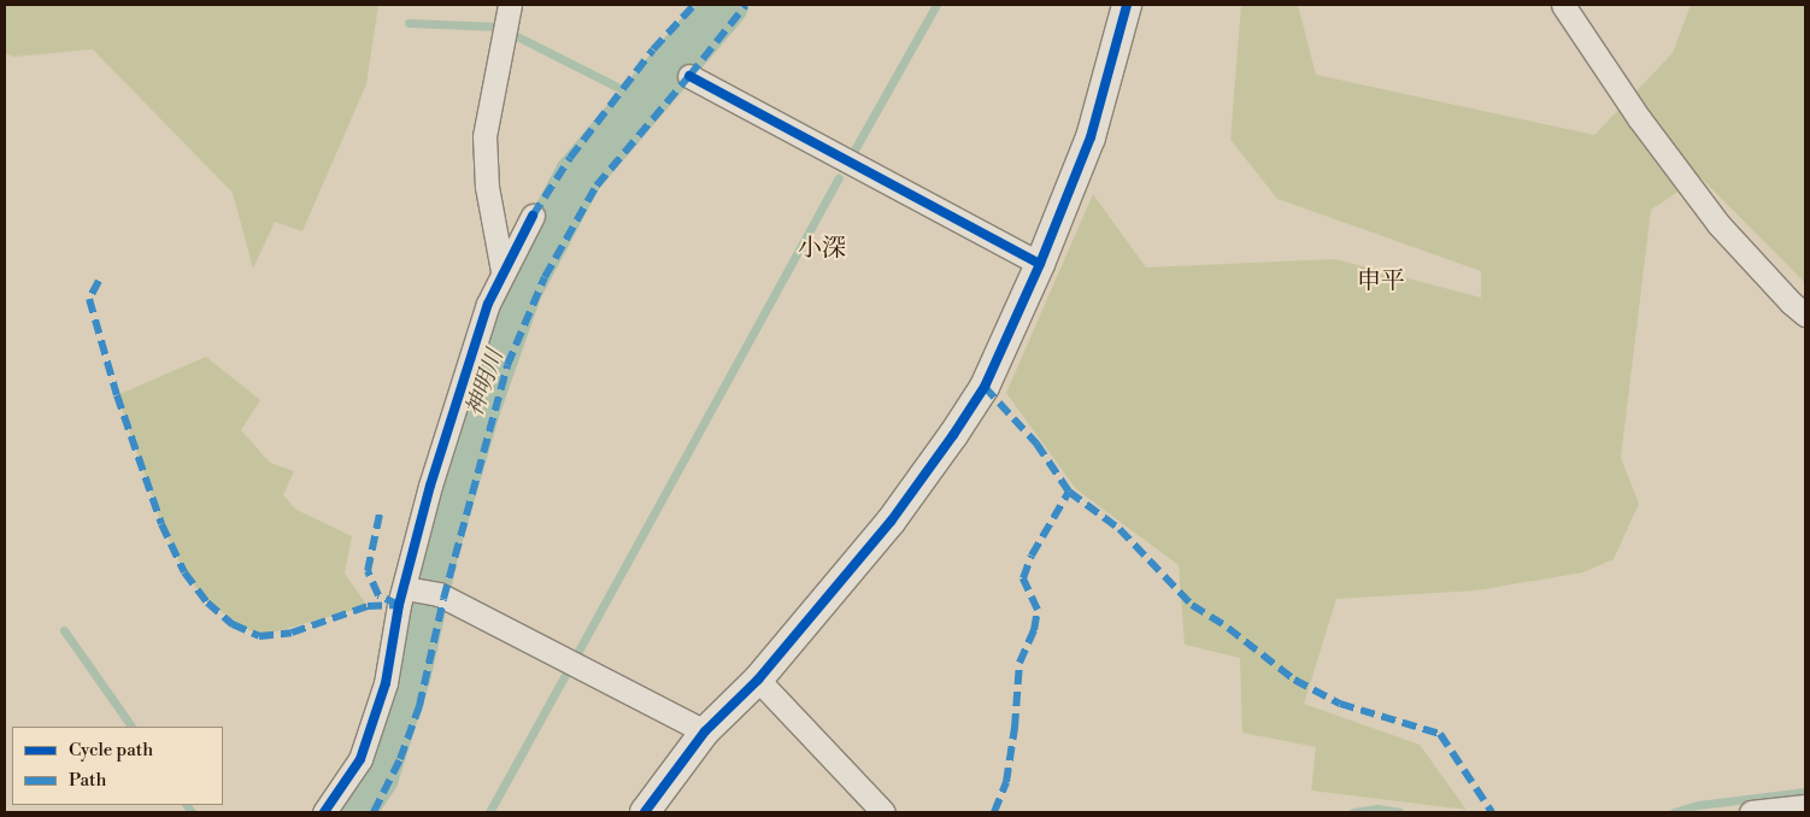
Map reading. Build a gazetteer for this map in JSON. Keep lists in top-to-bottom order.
{
  "districts": ["小深", "申平"],
  "water": ["神明川"],
  "legend": ["Cycle path", "Path"]
}
